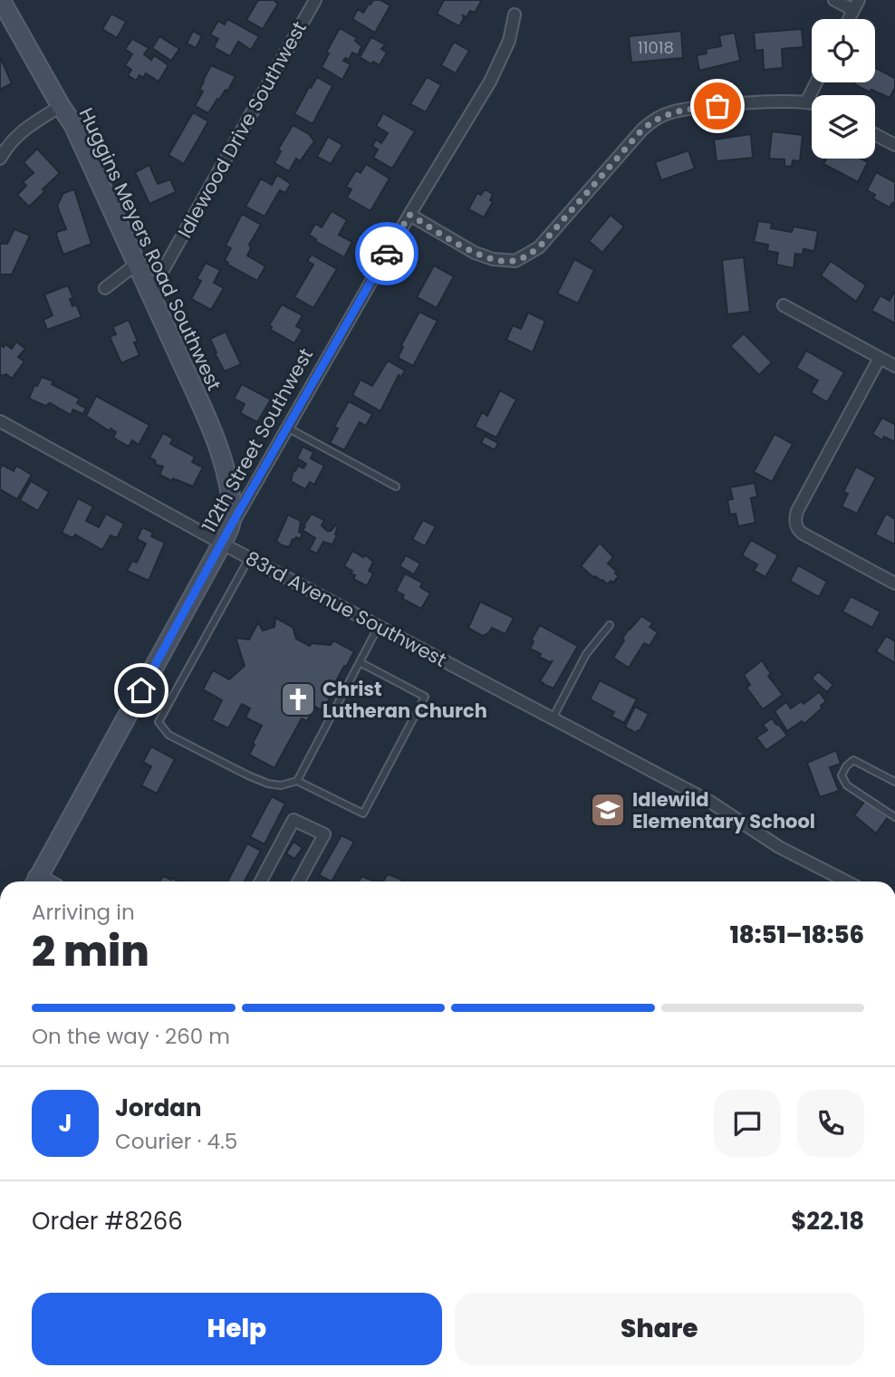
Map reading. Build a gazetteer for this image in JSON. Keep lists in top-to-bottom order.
{
  "streets": {
    "street": [
      "Idlewood Drive Southwest",
      "Huggins Meyers Road Southwest",
      "112th Street Southwest",
      "83rd Avenue Southwest"
    ]
  },
  "crossings": [
    ["Idlewood Drive Southwest", "Huggins Meyers Road Southwest"],
    ["Huggins Meyers Road Southwest", "112th Street Southwest"],
    ["112th Street Southwest", "83rd Avenue Southwest"]
  ],
  "places": {
    "church": ["Christ Lutheran Church"],
    "school or university": ["Idlewild Elementary School"]
  },
  "house_numbers": ["11018"],
  "page": {
    "heading": ["2 min", "Arriving in", "18:51–18:56"],
    "panel": [
      "Jordan",
      "Courier · 4.5",
      "Order #8266",
      "$22.18"
    ],
    "bar": "On the way · 260 m",
    "round": "J",
    "buttons": ["Help", "Share"]
  }
}
